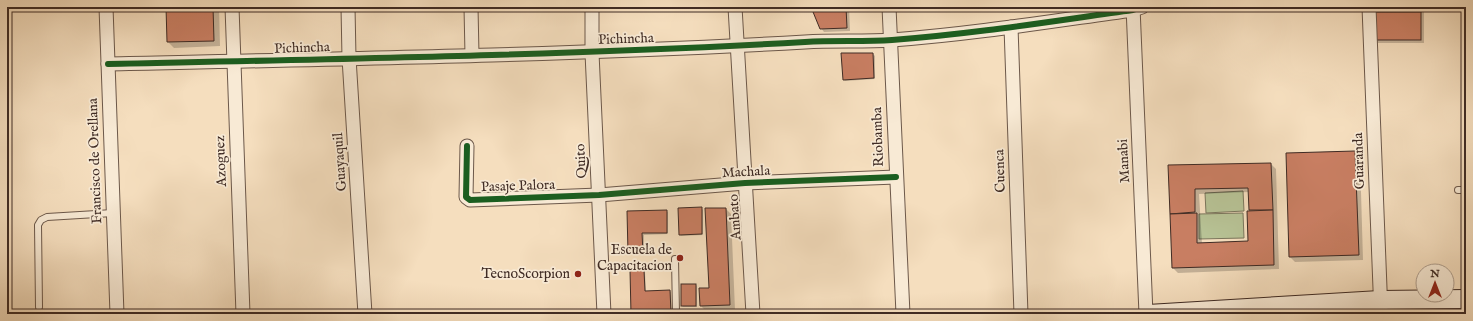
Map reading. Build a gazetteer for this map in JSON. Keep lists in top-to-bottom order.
{
  "streets": {
    "street": [
      "Pichincha",
      "Riobamba",
      "Francisco de Orellana",
      "Azoguez",
      "Quito",
      "Manabi",
      "Guaranda",
      "Guayaquil",
      "Cuenca",
      "Machala",
      "Pasaje Palora",
      "Ambato"
    ]
  },
  "crossings": [
    ["Pichincha", "Riobamba"],
    ["Pichincha", "Francisco de Orellana"],
    ["Pichincha", "Azoguez"],
    ["Pichincha", "Quito"],
    ["Pichincha", "Manabi"],
    ["Pichincha", "Guayaquil"],
    ["Pichincha", "Cuenca"],
    ["Pichincha", "Ambato"],
    ["Riobamba", "Machala"],
    ["Quito", "Machala"],
    ["Quito", "Pasaje Palora"],
    ["Machala", "Pasaje Palora"],
    ["Machala", "Ambato"]
  ],
  "places": ["Escuela de Capacitacion", "TecnoScorpion"],
  "north": "top"
}
